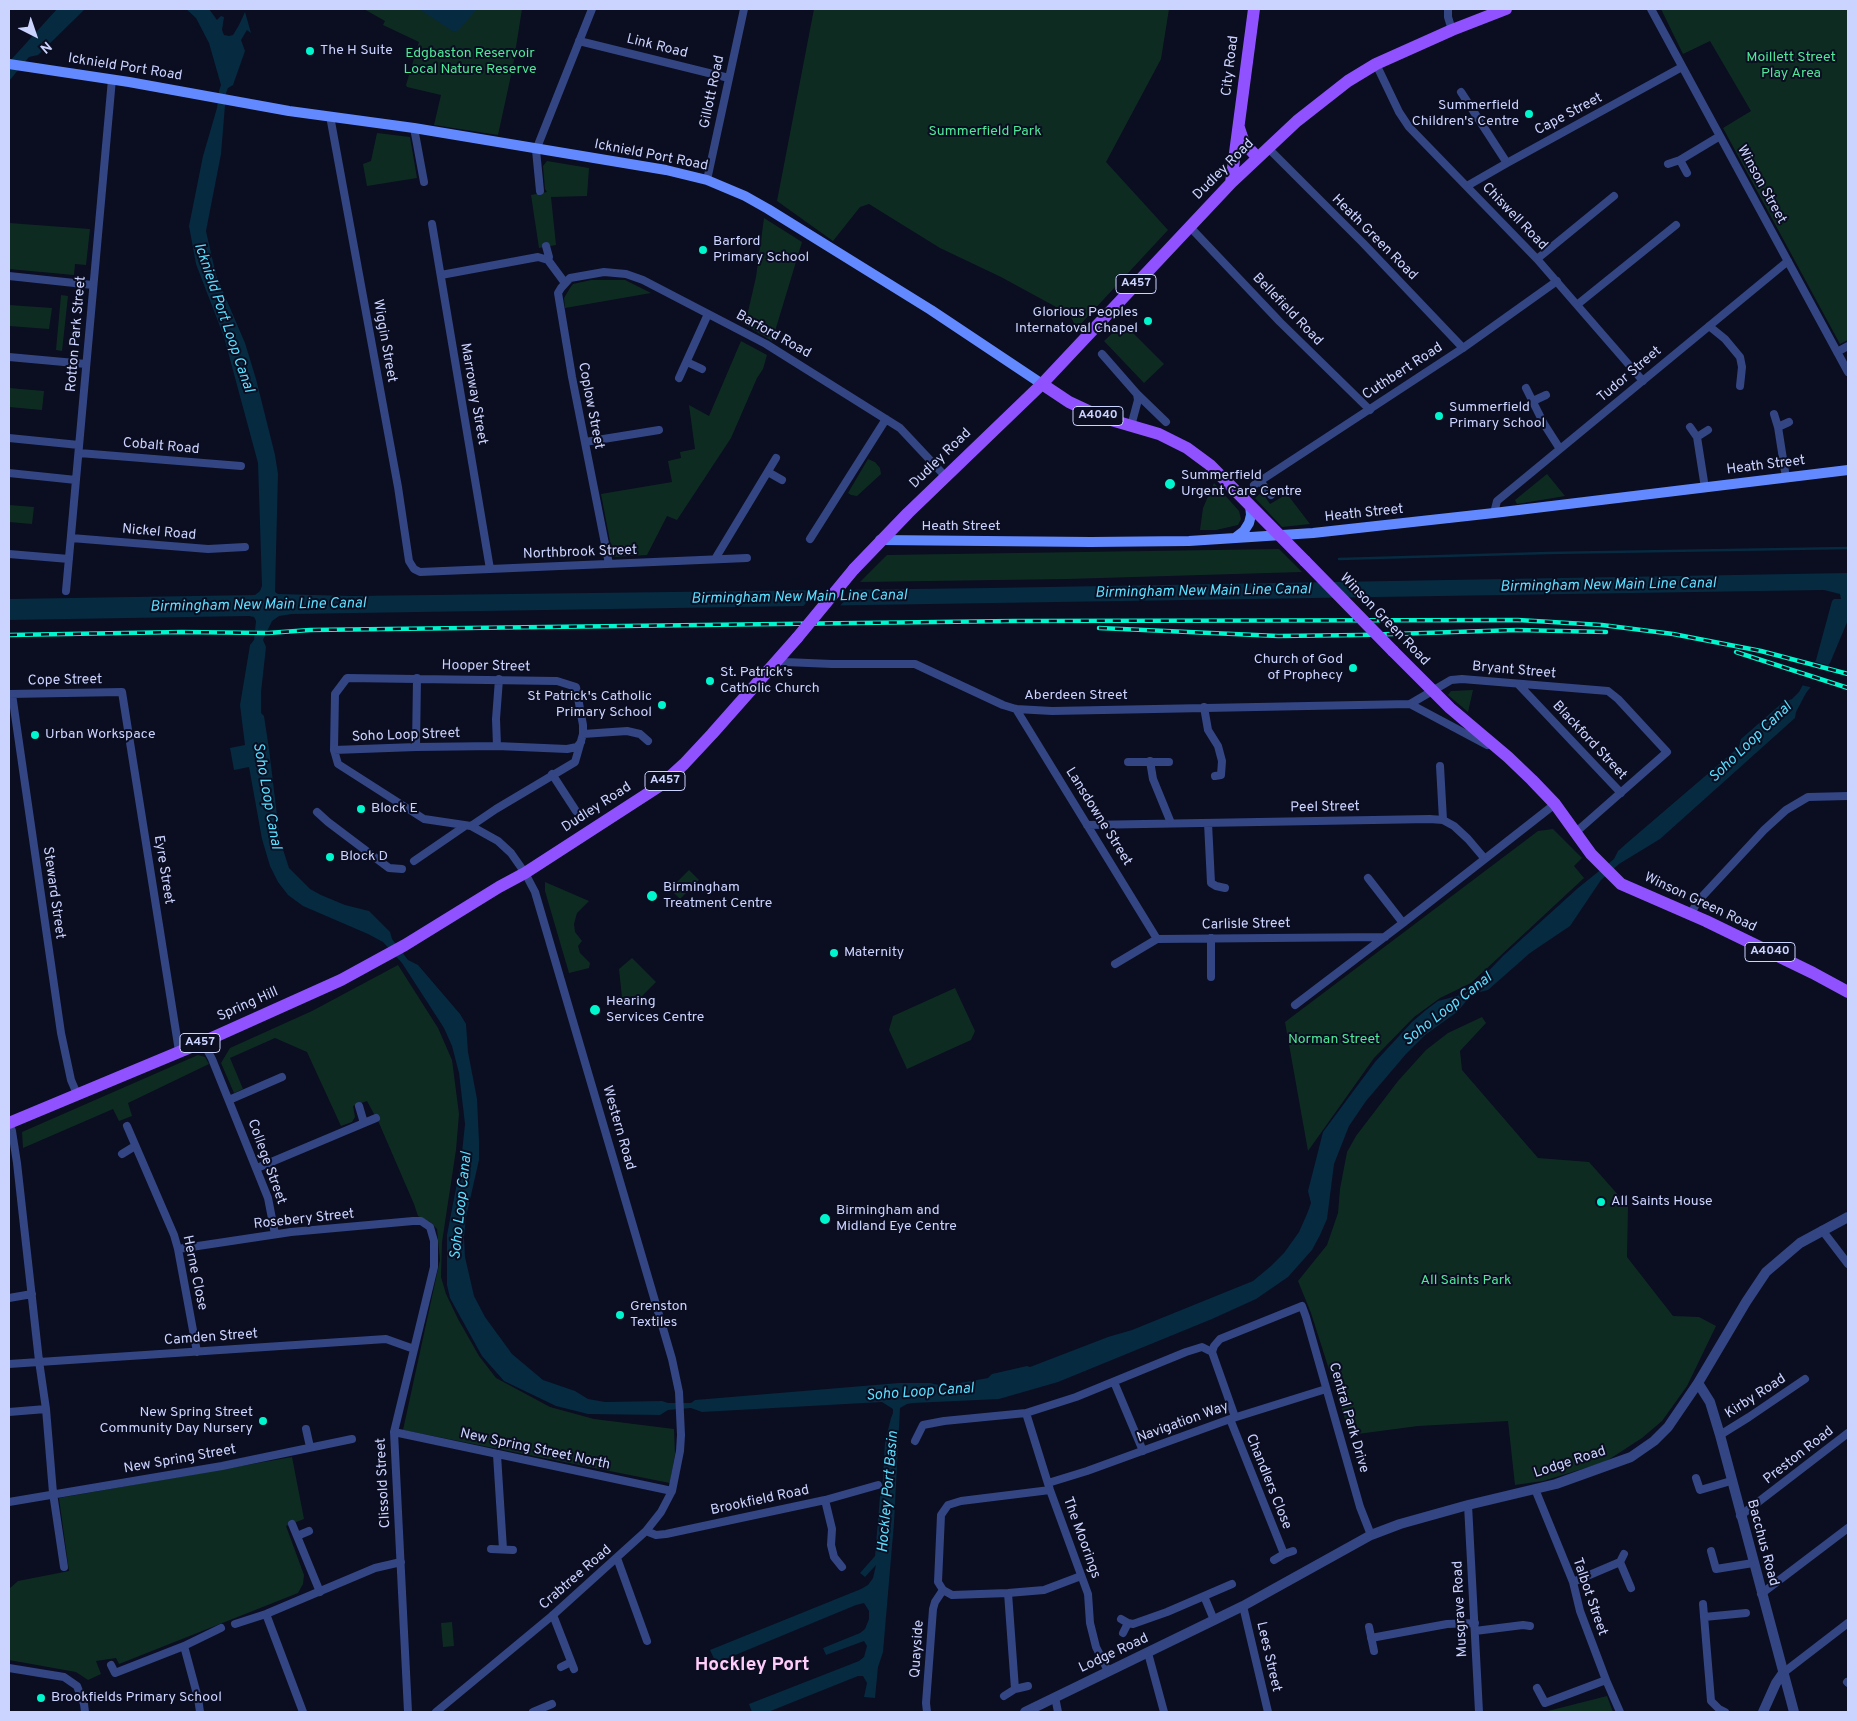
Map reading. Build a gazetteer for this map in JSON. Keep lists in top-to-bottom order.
{
  "streets": {
    "main road": [
      "City Road",
      "Icknield Port Road",
      "Dudley Road",
      "A457",
      "A4040",
      "Heath Street",
      "Winson Green Road",
      "Spring Hill"
    ],
    "street": [
      "Link Road",
      "Gillott Road",
      "Cape Street",
      "Winson Street",
      "Chiswell Road",
      "Heath Green Road",
      "Bellefield Road",
      "Rotton Park Street",
      "Barford Road",
      "Wiggin Street",
      "Cuthbert Road",
      "Tudor Street",
      "Marroway Street",
      "Coplow Street",
      "Cobalt Road",
      "Nickel Road",
      "Northbrook Street",
      "Hooper Street",
      "Bryant Street",
      "Cope Street",
      "Aberdeen Street",
      "Soho Loop Street",
      "Blackford Street",
      "Peel Street",
      "Lansdowne Street",
      "Eyre Street",
      "Steward Street",
      "Carlisle Street",
      "Western Road",
      "College Street",
      "Rosebery Street",
      "Herne Close",
      "Camden Street",
      "Kirby Road",
      "Central Park Drive",
      "Navigation Way",
      "New Spring Street North",
      "Preston Road",
      "New Spring Street",
      "Lodge Road",
      "Chandlers Close",
      "Clissold Street",
      "Brookfield Road",
      "The Moorings",
      "Bacchus Road",
      "Crabtree Road",
      "Talbot Street",
      "Musgrave Road",
      "Quayside",
      "Lees Street"
    ]
  },
  "crossings": [
    ["Link Road", "Gillott Road"],
    ["City Road", "Dudley Road"],
    ["Icknield Port Road", "Gillott Road"],
    ["Icknield Port Road", "Dudley Road"],
    ["Icknield Port Road", "Rotton Park Street"],
    ["Icknield Port Road", "Wiggin Street"],
    ["Icknield Port Road", "Winson Green Road"],
    ["Cape Street", "Winson Street"],
    ["Cape Street", "Chiswell Road"],
    ["Dudley Road", "Chiswell Road"],
    ["Dudley Road", "Heath Green Road"],
    ["Dudley Road", "Bellefield Road"],
    ["Dudley Road", "Barford Road"],
    ["Dudley Road", "Heath Street"],
    ["Dudley Road", "Winson Green Road"],
    ["Dudley Road", "Aberdeen Street"],
    ["Dudley Road", "Soho Loop Street"],
    ["Dudley Road", "Spring Hill"],
    ["Dudley Road", "Western Road"],
    ["Winson Street", "Tudor Street"],
    ["Chiswell Road", "Cuthbert Road"],
    ["Chiswell Road", "Tudor Street"],
    ["Heath Green Road", "Cuthbert Road"],
    ["Bellefield Road", "Cuthbert Road"],
    ["Rotton Park Street", "Cobalt Road"],
    ["Rotton Park Street", "Nickel Road"],
    ["Barford Road", "Coplow Street"],
    ["Wiggin Street", "Northbrook Street"],
    ["Tudor Street", "Heath Street"],
    ["Marroway Street", "Northbrook Street"],
    ["Coplow Street", "Northbrook Street"],
    ["Heath Street", "Winson Green Road"],
    ["Winson Green Road", "Bryant Street"],
    ["Winson Green Road", "Aberdeen Street"],
    ["Hooper Street", "Soho Loop Street"],
    ["Bryant Street", "Aberdeen Street"],
    ["Bryant Street", "Blackford Street"],
    ["Cope Street", "Eyre Street"],
    ["Cope Street", "Steward Street"],
    ["Aberdeen Street", "Lansdowne Street"],
    ["Soho Loop Street", "Western Road"],
    ["Peel Street", "Lansdowne Street"],
    ["Lansdowne Street", "Carlisle Street"],
    ["Eyre Street", "Spring Hill"],
    ["Steward Street", "Spring Hill"],
    ["Spring Hill", "College Street"],
    ["Western Road", "Crabtree Road"],
    ["College Street", "Rosebery Street"],
    ["Rosebery Street", "Herne Close"],
    ["Rosebery Street", "Clissold Street"],
    ["Herne Close", "Camden Street"],
    ["Camden Street", "Clissold Street"],
    ["Kirby Road", "Bacchus Road"],
    ["Central Park Drive", "Navigation Way"],
    ["Central Park Drive", "Lodge Road"],
    ["Central Park Drive", "Chandlers Close"],
    ["Navigation Way", "Chandlers Close"],
    ["Navigation Way", "The Moorings"],
    ["Navigation Way", "Quayside"],
    ["New Spring Street North", "Clissold Street"],
    ["New Spring Street North", "Crabtree Road"],
    ["Preston Road", "Bacchus Road"],
    ["Lodge Road", "The Moorings"],
    ["Lodge Road", "Bacchus Road"],
    ["Lodge Road", "Talbot Street"],
    ["Lodge Road", "Musgrave Road"],
    ["Lodge Road", "Lees Street"],
    ["Brookfield Road", "Crabtree Road"]
  ],
  "districts": ["Hockley Port"],
  "water": [
    "Icknield Port Loop Canal",
    "Birmingham New Main Line Canal",
    "Soho Loop Canal",
    "Hockley Port Basin"
  ],
  "parks": [
    "Edgbaston Reservoir Local Nature Reserve",
    "Moillett Street Play Area",
    "Summerfield Park",
    "Norman Street",
    "All Saints Park"
  ],
  "places": [
    "The H Suite",
    "Summerfield Children's Centre",
    "Barford Primary School",
    "Glorious Peoples Internatoval Chapel",
    "Summerfield Primary School",
    "Summerfield Urgent Care Centre",
    "Church of God of Prophecy",
    "St. Patrick's Catholic Church",
    "St Patrick's Catholic Primary School",
    "Urban Workspace",
    "Block E",
    "Block D",
    "Birmingham Treatment Centre",
    "Maternity",
    "Hearing Services Centre",
    "All Saints House",
    "Birmingham and Midland Eye Centre",
    "Grenston Textiles",
    "New Spring Street Community Day Nursery",
    "Brookfields Primary School"
  ],
  "north": "bottom right"
}
